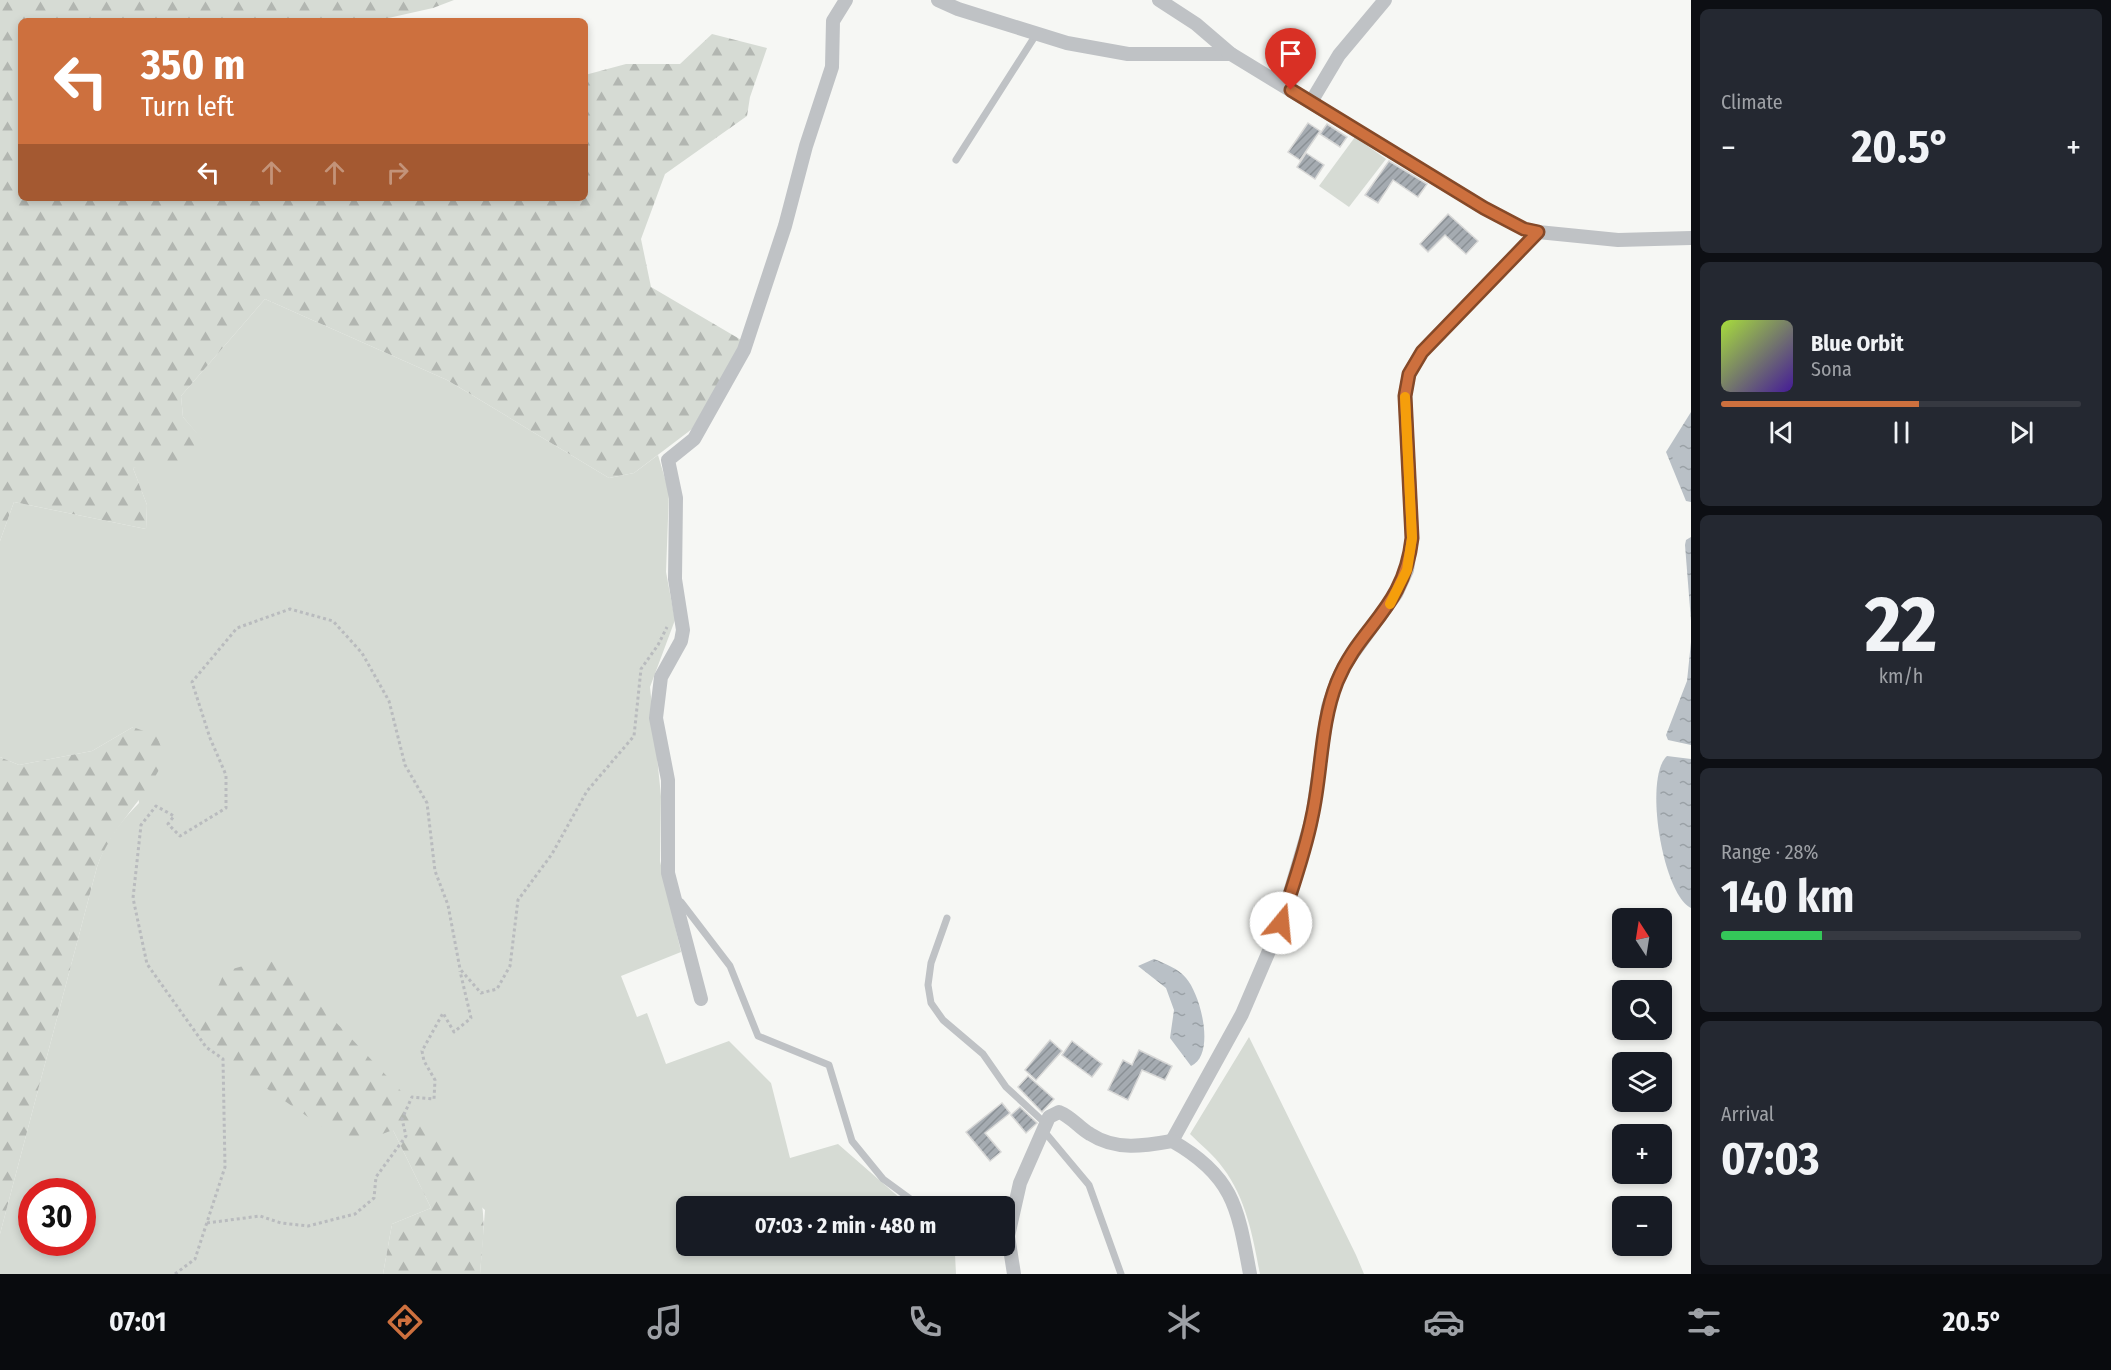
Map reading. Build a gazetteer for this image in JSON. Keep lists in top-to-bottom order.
{
  "north": "top",
  "page": {
    "tile": [
      "Climate",
      ["22", "km/h"],
      ["Range · 28%", "140 km"],
      ["Arrival", "07:03"]
    ],
    "turn": ["350 m", "Turn left"],
    "heat": ["−", "20.5°", "+"],
    "song": ["Blue Orbit", "Sona"],
    "map_buttons": ["+", "−"],
    "limit": "30",
    "trip": "07:03 · 2 min · 480 m",
    "tabs": ["07:01", "20.5°"]
  }
}
